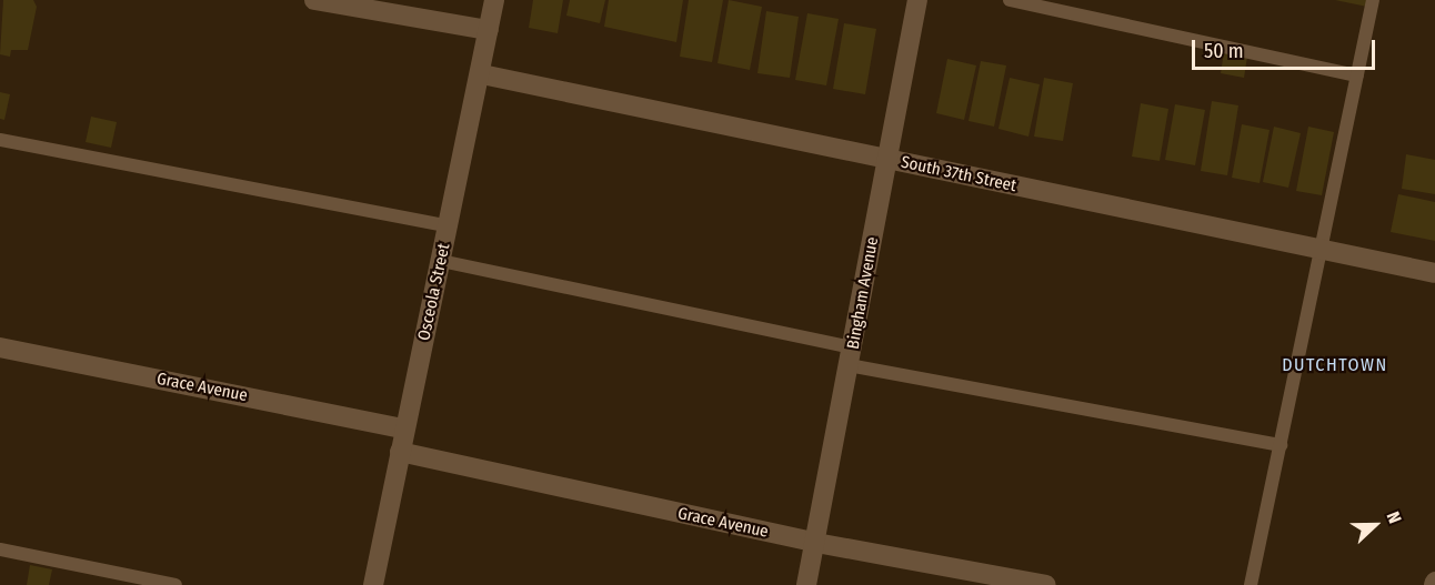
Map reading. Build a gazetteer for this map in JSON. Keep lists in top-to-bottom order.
{
  "streets": {
    "street": [
      "South 37th Street",
      "Osceola Street",
      "Bingham Avenue",
      "Grace Avenue"
    ]
  },
  "crossings": [
    ["South 37th Street", "Osceola Street"],
    ["South 37th Street", "Bingham Avenue"],
    ["Osceola Street", "Grace Avenue"],
    ["Bingham Avenue", "Grace Avenue"]
  ],
  "districts": ["DUTCHTOWN"],
  "scale_bar": "50 m",
  "north": "right"
}
